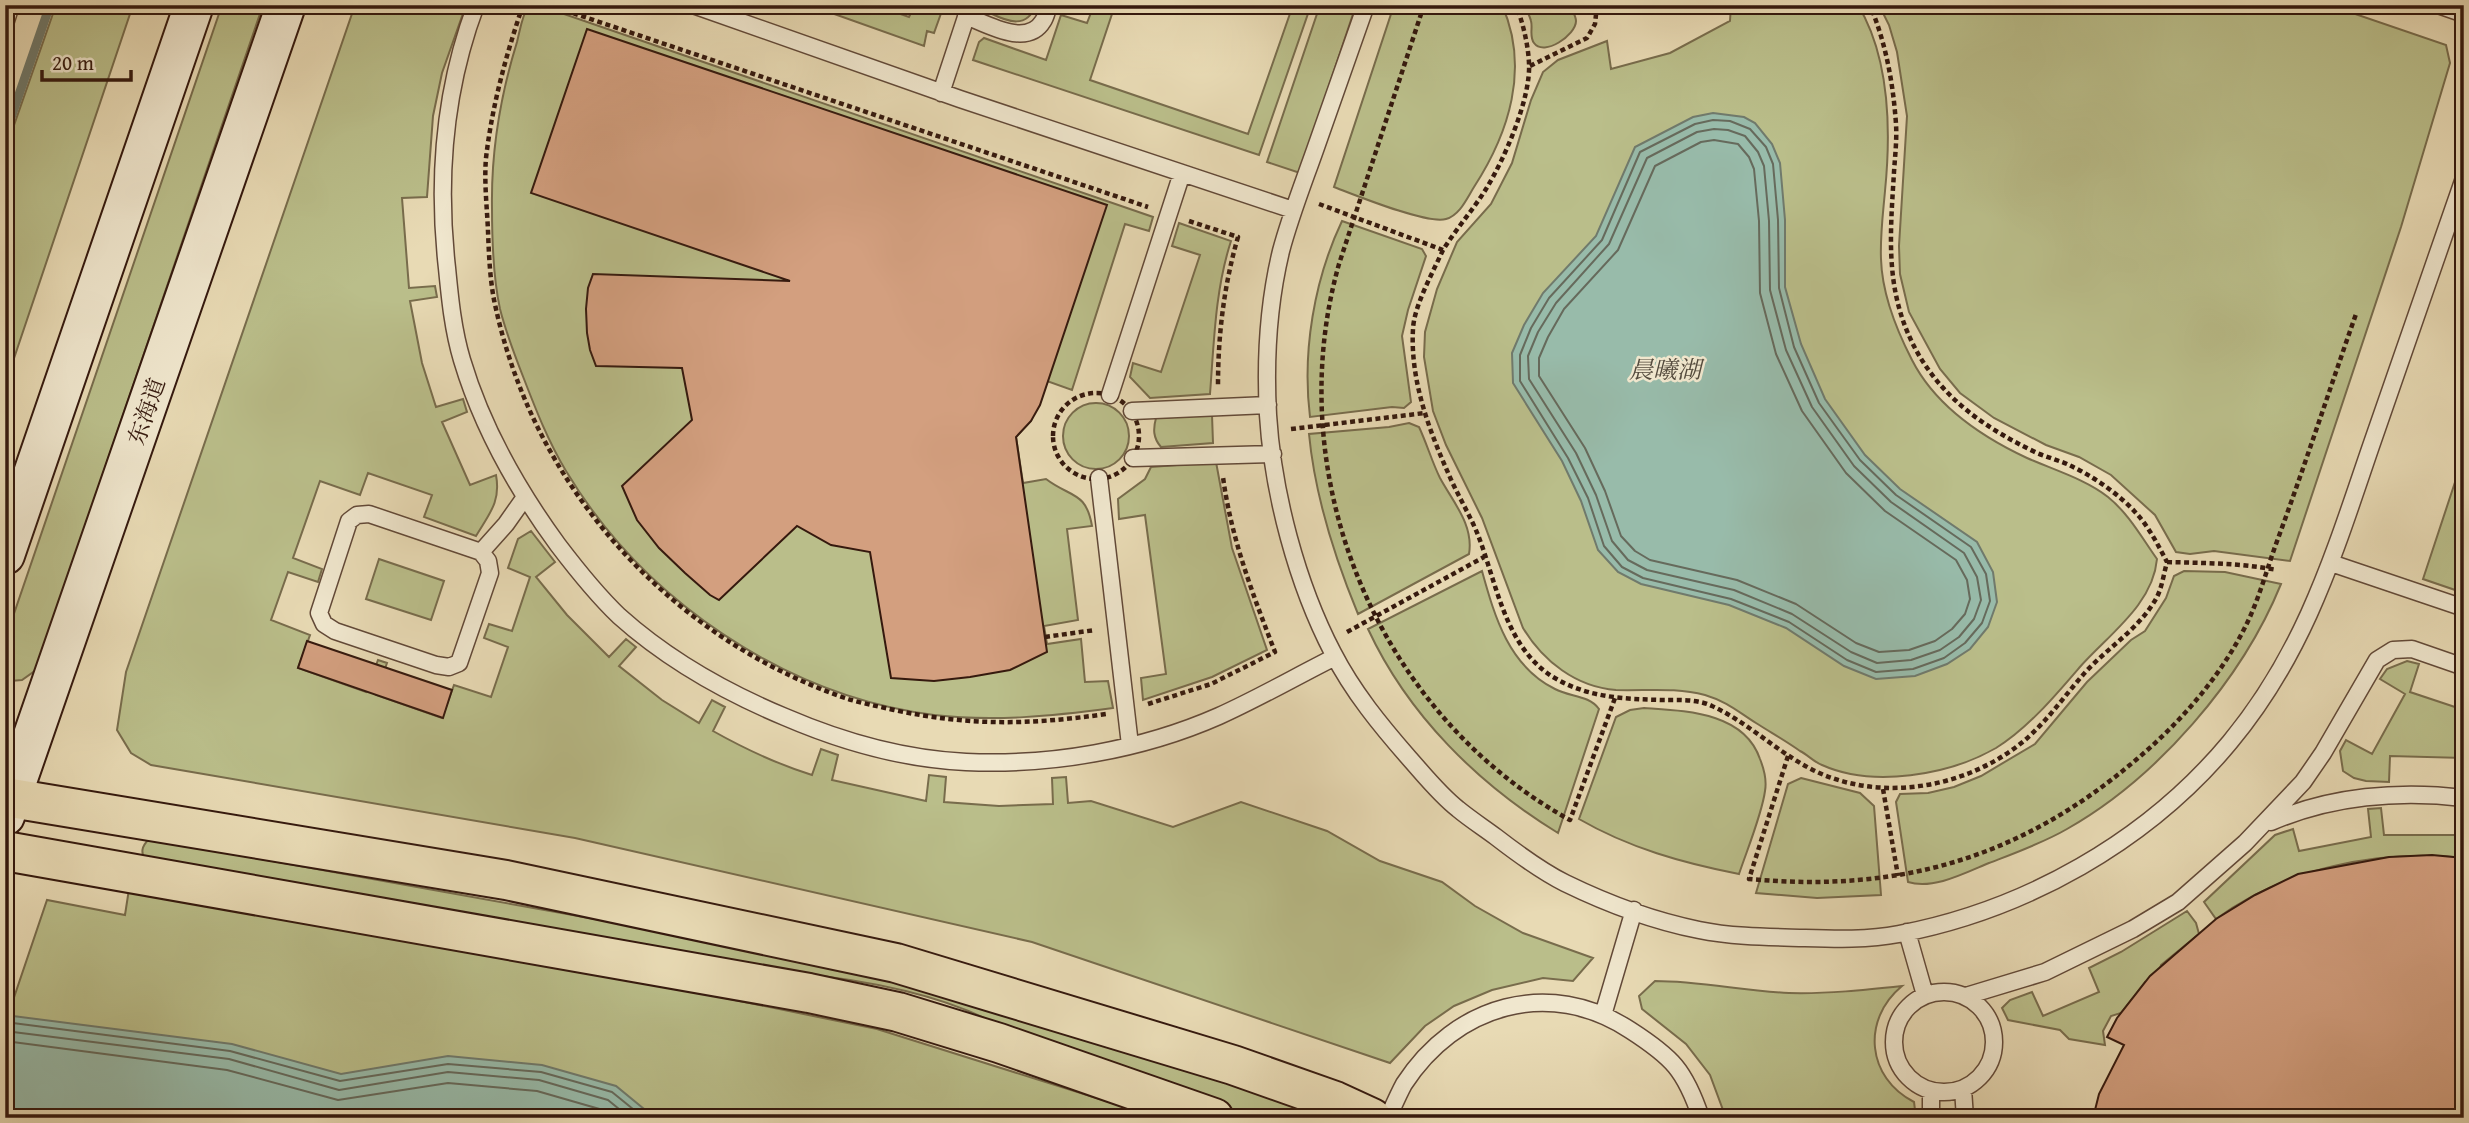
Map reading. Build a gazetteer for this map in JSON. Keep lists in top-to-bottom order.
{
  "streets": {
    "main road": ["东海道"]
  },
  "water": ["晨曦湖"],
  "scale_bar": "20 m"
}
